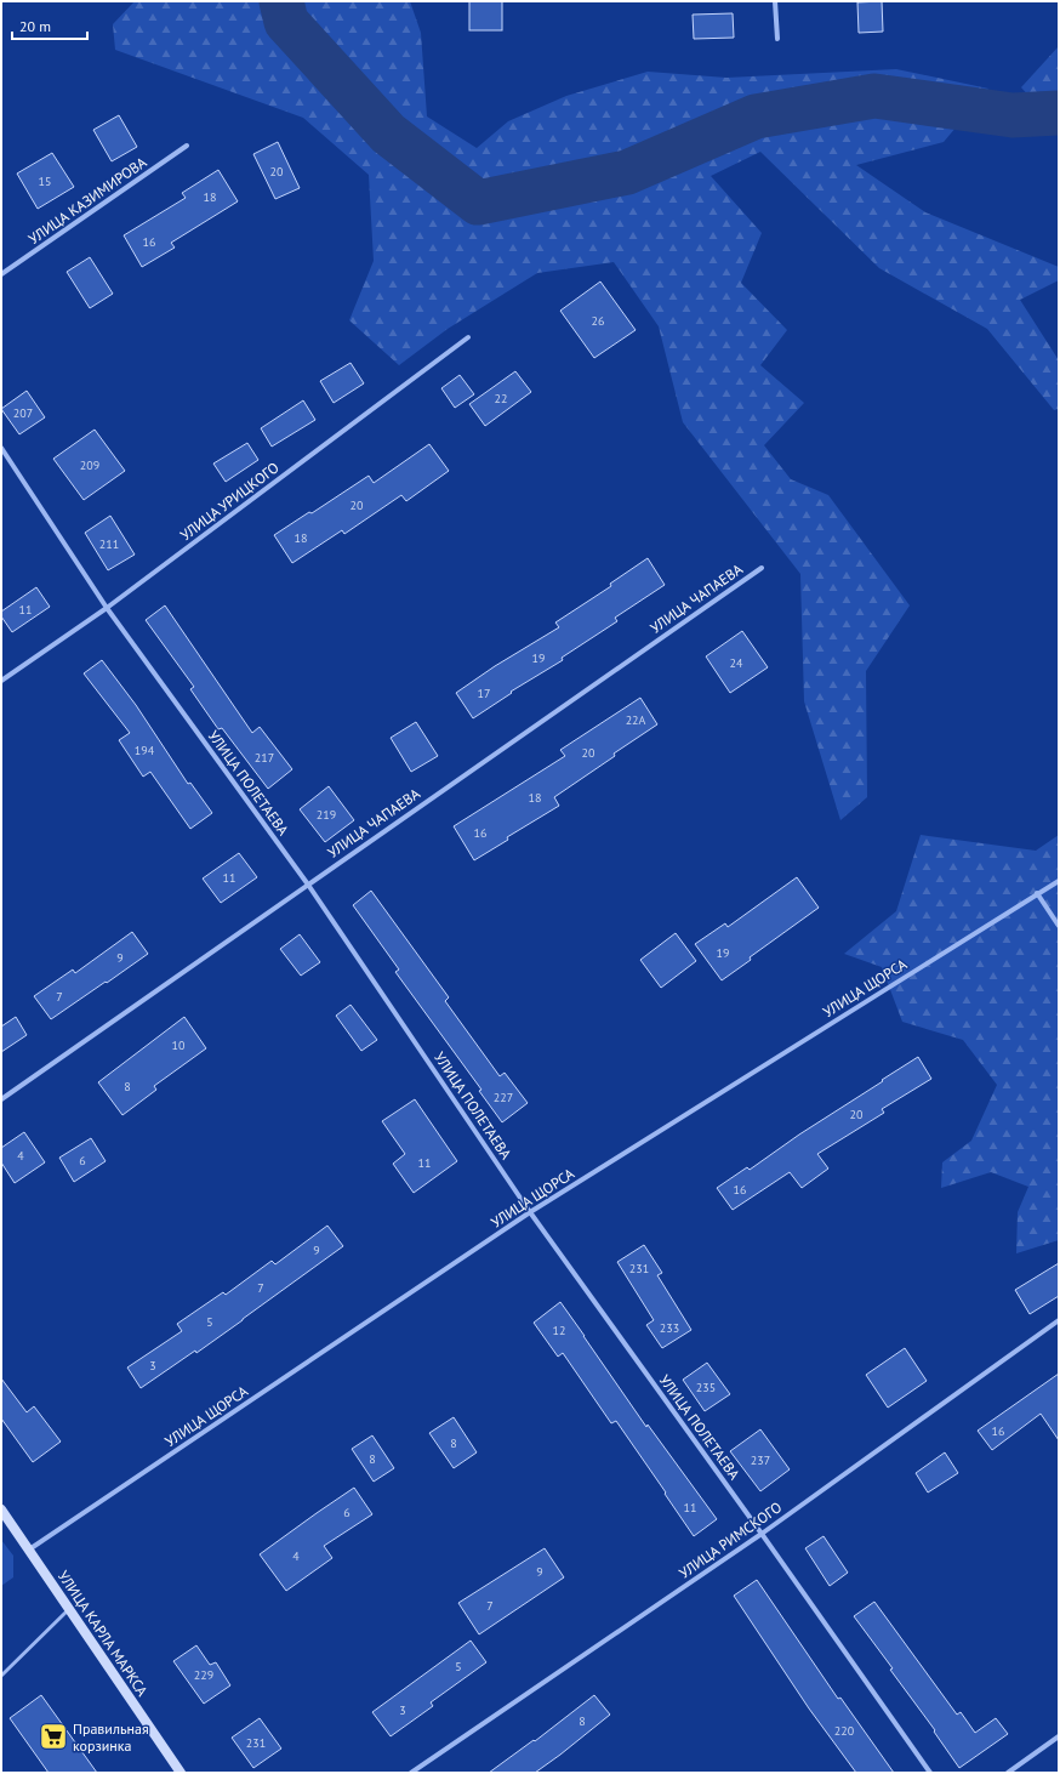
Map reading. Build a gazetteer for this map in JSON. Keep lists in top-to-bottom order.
{
  "streets": {
    "main road": ["УЛИЦА КАРЛА МАРКСА"],
    "street": [
      "УЛИЦА КАЗИМИРОВА",
      "УЛИЦА УРИЦКОГО",
      "УЛИЦА ЧАПАЕВА",
      "УЛИЦА ПОЛЕТАЕВА",
      "УЛИЦА ЩОРСА",
      "УЛИЦА РИМСКОГО"
    ]
  },
  "crossings": [
    ["УЛИЦА УРИЦКОГО", "УЛИЦА ПОЛЕТАЕВА"],
    ["УЛИЦА ЧАПАЕВА", "УЛИЦА ПОЛЕТАЕВА"],
    ["УЛИЦА ПОЛЕТАЕВА", "УЛИЦА ЩОРСА"],
    ["УЛИЦА ПОЛЕТАЕВА", "УЛИЦА РИМСКОГО"],
    ["УЛИЦА ЩОРСА", "УЛИЦА КАРЛА МАРКСА"]
  ],
  "places": {
    "supermarket": ["Правильная корзинка"]
  },
  "house_numbers": [
    "20",
    "15",
    "18",
    "16",
    "26",
    "22",
    "207",
    "209",
    "20",
    "18",
    "211",
    "11",
    "19",
    "24",
    "17",
    "22А",
    "194",
    "20",
    "217",
    "18",
    "219",
    "16",
    "11",
    "19",
    "9",
    "7",
    "10",
    "8",
    "227",
    "20",
    "4",
    "6",
    "11",
    "16",
    "9",
    "231",
    "7",
    "5",
    "233",
    "12",
    "3",
    "235",
    "16",
    "8",
    "8",
    "237",
    "11",
    "6",
    "4",
    "9",
    "7",
    "5",
    "229",
    "3",
    "8",
    "220",
    "231"
  ],
  "scale_bar": "20 m"
}
